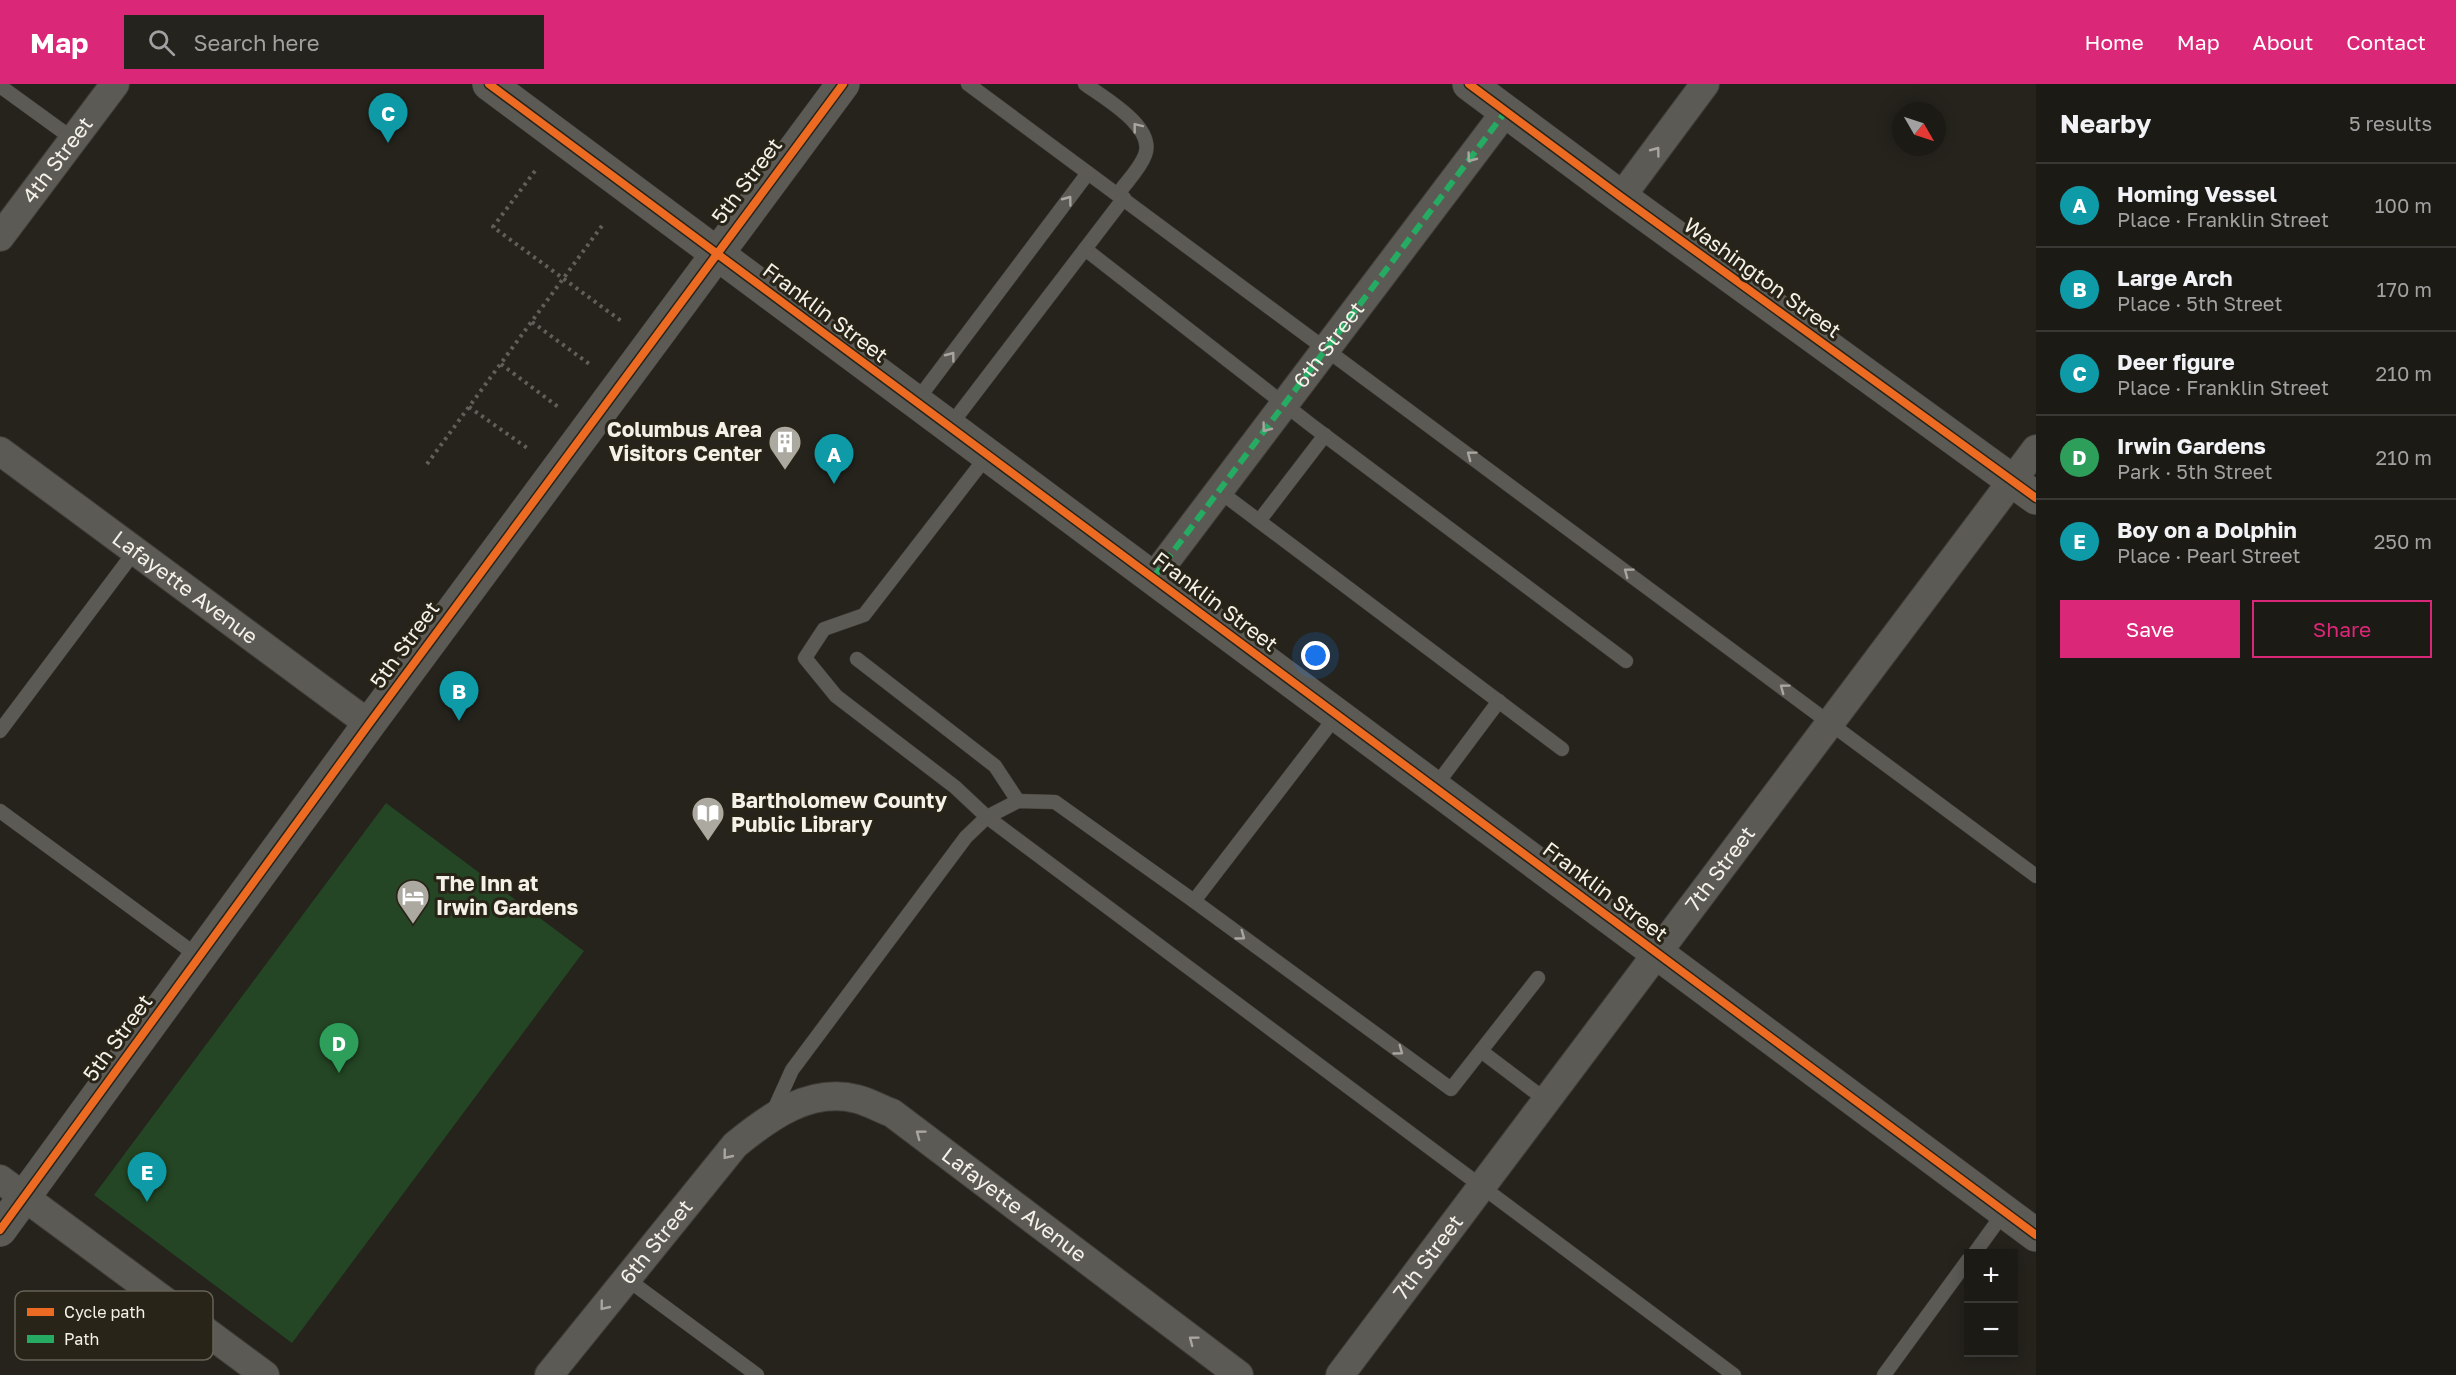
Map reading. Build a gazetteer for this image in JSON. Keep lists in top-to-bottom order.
{
  "streets": {
    "street": [
      "4th Street",
      "5th Street",
      "Washington Street",
      "Franklin Street",
      "6th Street",
      "Lafayette Avenue",
      "7th Street"
    ]
  },
  "crossings": [
    ["5th Street", "Franklin Street"],
    ["5th Street", "Lafayette Avenue"],
    ["Washington Street", "6th Street"],
    ["Washington Street", "7th Street"],
    ["Franklin Street", "6th Street"],
    ["Franklin Street", "7th Street"],
    ["6th Street", "Lafayette Avenue"]
  ],
  "one_way": ["6th Street", "Lafayette Avenue"],
  "places": {
    "building": ["Columbus Area Visitors Center"],
    "library": ["Bartholomew County Public Library"],
    "hotel": ["The Inn at Irwin Gardens"]
  },
  "legend": ["Cycle path", "Path"],
  "north": "bottom right",
  "page": {
    "header": "Map",
    "search": "Search here",
    "nav": [
      "Home",
      "Map",
      "About",
      "Contact"
    ],
    "heading": ["Nearby", "5 results"],
    "pins": [
      "C",
      "A",
      "B",
      "D",
      "E"
    ],
    "list": [
      {
        "mark": "A",
        "name": "Homing Vessel",
        "note": "Place · Franklin Street",
        "value": "100 m"
      },
      {
        "mark": "B",
        "name": "Large Arch",
        "note": "Place · 5th Street",
        "value": "170 m"
      },
      {
        "mark": "C",
        "name": "Deer figure",
        "note": "Place · Franklin Street",
        "value": "210 m"
      },
      {
        "mark": "D",
        "name": "Irwin Gardens",
        "note": "Park · 5th Street",
        "value": "210 m"
      },
      {
        "mark": "E",
        "name": "Boy on a Dolphin",
        "note": "Place · Pearl Street",
        "value": "250 m"
      }
    ],
    "buttons": ["Save", "Share"],
    "map_buttons": ["+", "−"]
  }
}
